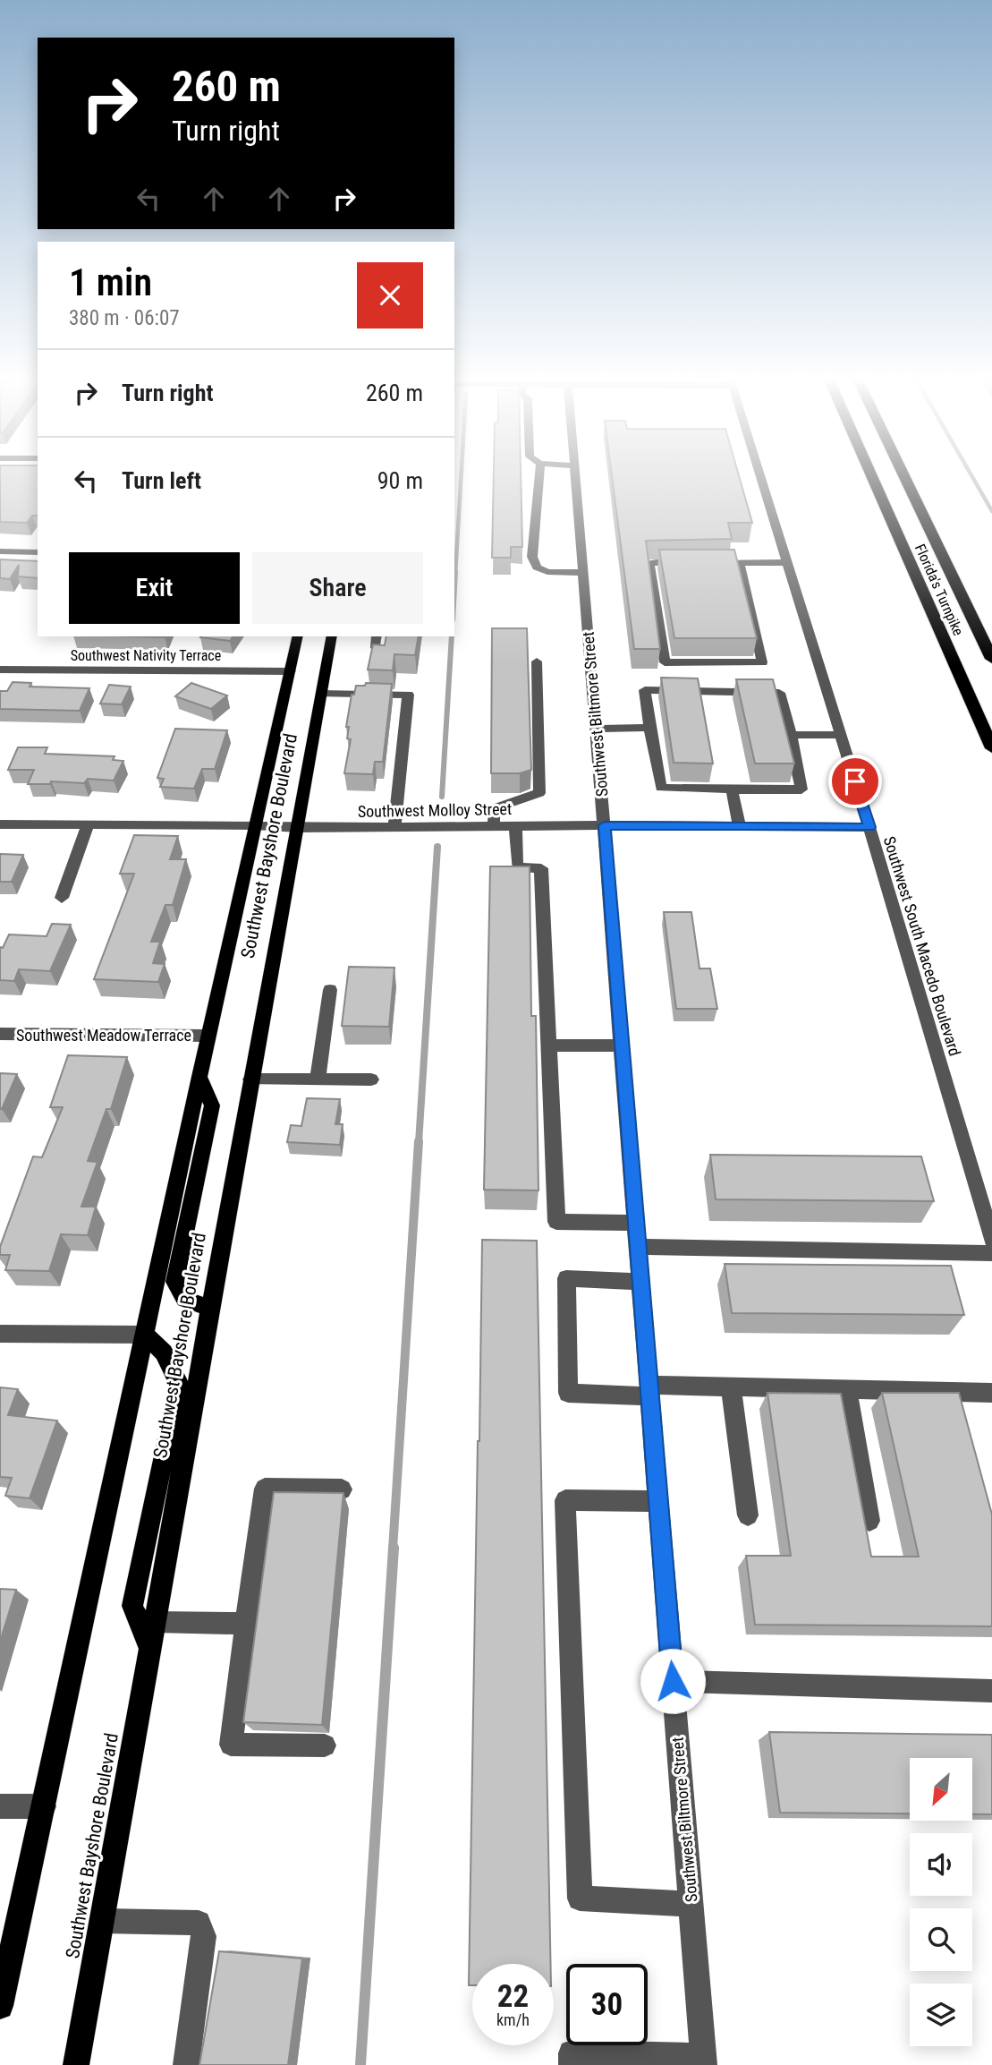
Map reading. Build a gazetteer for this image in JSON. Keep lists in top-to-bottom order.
{
  "streets": {
    "highway": ["Florida's Turnpike"],
    "main road": ["Southwest Bayshore Boulevard"],
    "street": [
      "Southwest Nativity Terrace",
      "Southwest Biltmore Street",
      "Southwest Molloy Street",
      "Southwest South Macedo Boulevard",
      "Southwest Meadow Terrace"
    ]
  },
  "crossings": [
    ["Southwest Nativity Terrace", "Southwest Bayshore Boulevard"],
    ["Southwest Biltmore Street", "Southwest Molloy Street"],
    ["Southwest Molloy Street", "Southwest Bayshore Boulevard"],
    ["Southwest Molloy Street", "Southwest South Macedo Boulevard"],
    ["Southwest Bayshore Boulevard", "Southwest Meadow Terrace"]
  ],
  "north": "bottom left",
  "page": {
    "turn": ["260 m", "Turn right"],
    "heading": ["1 min", "380 m · 06:07"],
    "list": [
      {
        "name": "Turn right",
        "value": "260 m"
      },
      {
        "name": "Turn left",
        "value": "90 m"
      }
    ],
    "buttons": ["Exit", "Share"],
    "speed": "22 km/h",
    "limit": "30"
  }
}
